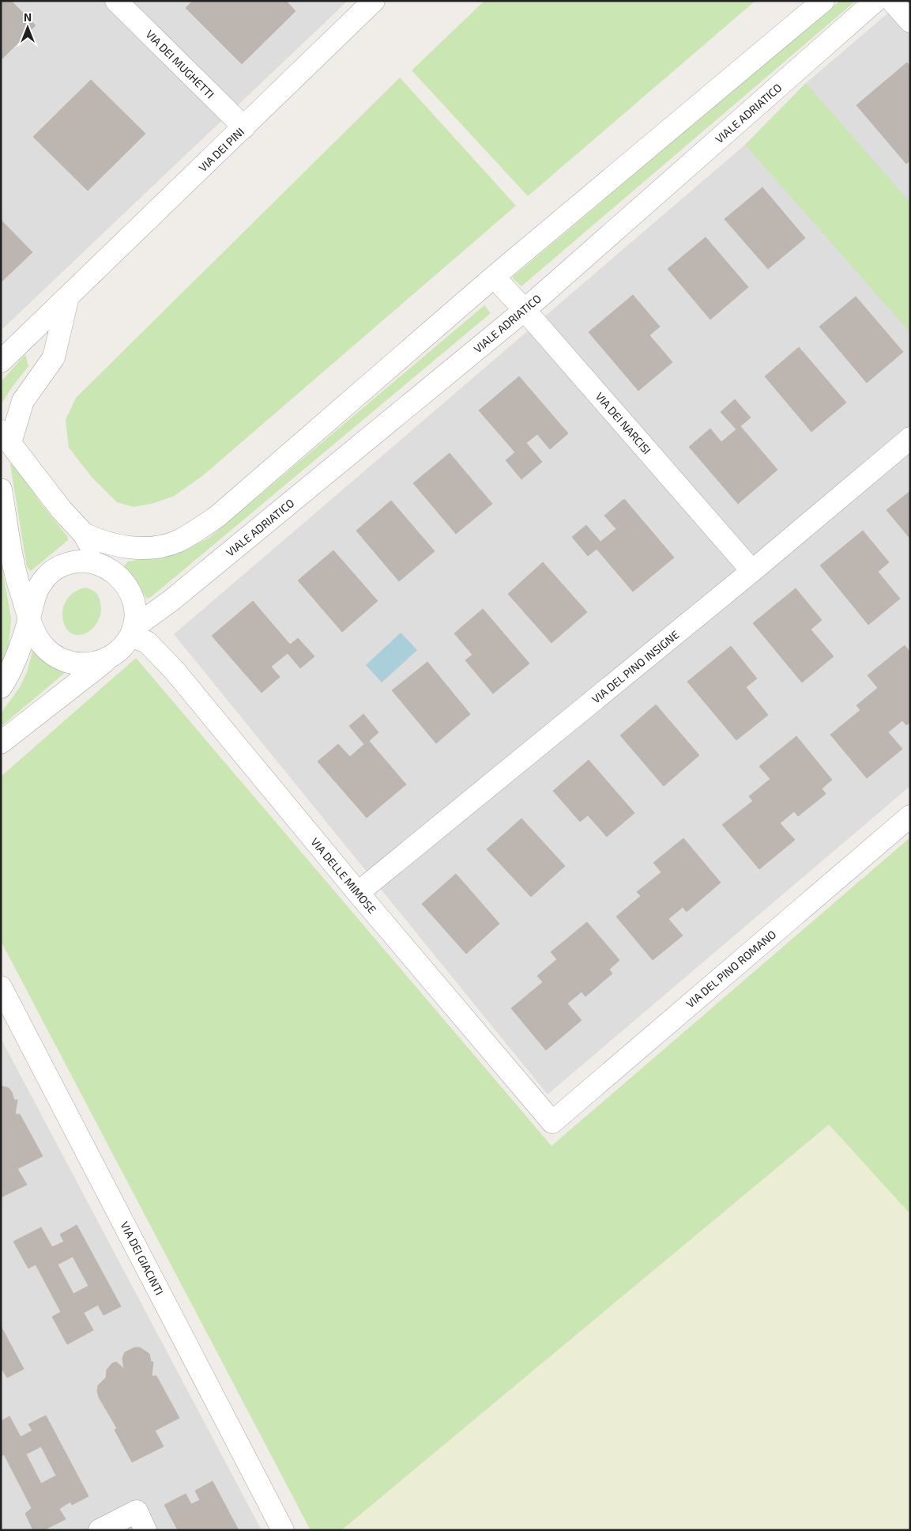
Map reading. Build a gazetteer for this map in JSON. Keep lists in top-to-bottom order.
{
  "streets": {
    "street": [
      "VIA DEI MUGHETTI",
      "VIALE ADRIATICO",
      "VIA DEI PINI",
      "VIA DEI NARCISI",
      "VIA DEL PINO INSIGNE",
      "VIA DELLE MIMOSE",
      "VIA DEL PINO ROMANO",
      "VIA DEI GIACINTI"
    ]
  },
  "crossings": [
    ["VIA DEI MUGHETTI", "VIA DEI PINI"],
    ["VIALE ADRIATICO", "VIA DEI NARCISI"],
    ["VIALE ADRIATICO", "VIA DELLE MIMOSE"],
    ["VIA DEI NARCISI", "VIA DEL PINO INSIGNE"],
    ["VIA DEL PINO INSIGNE", "VIA DELLE MIMOSE"],
    ["VIA DELLE MIMOSE", "VIA DEL PINO ROMANO"]
  ],
  "north": "top"
}
